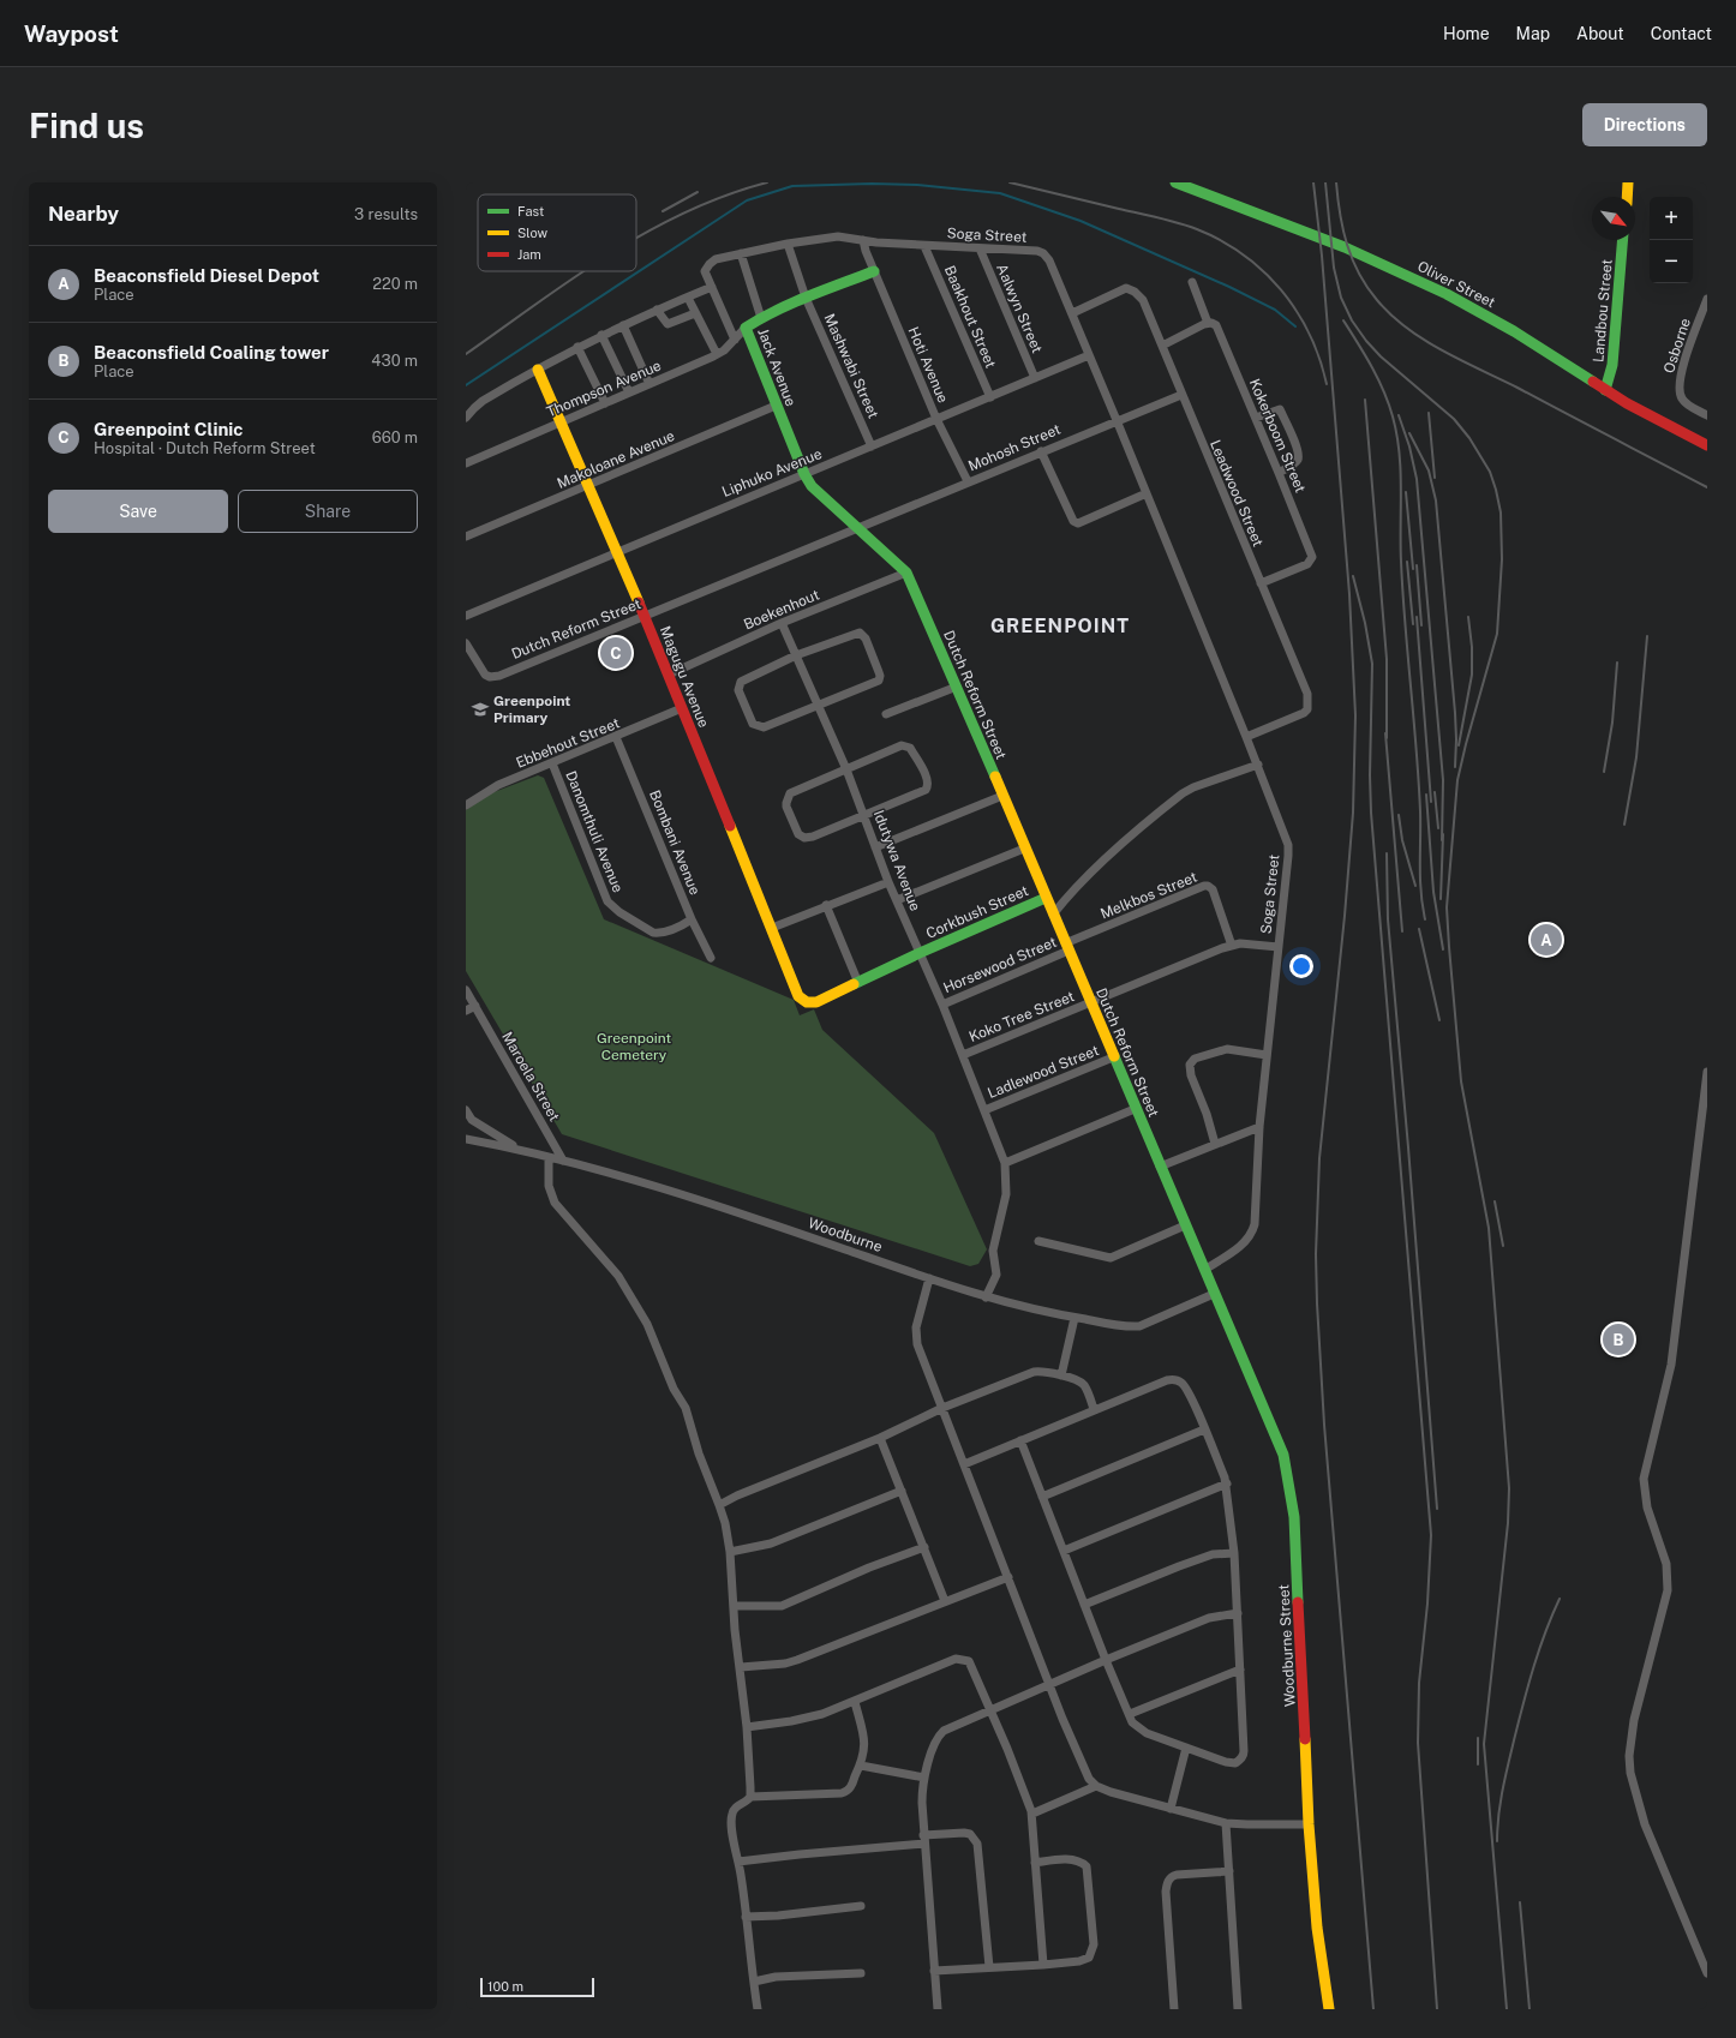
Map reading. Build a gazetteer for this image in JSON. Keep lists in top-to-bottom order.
{
  "streets": {
    "main road": [
      "Oliver Street",
      "Landbou Street",
      "Jack Avenue",
      "Dutch Reform Street",
      "Magugu Avenue",
      "Corkbush Street",
      "Woodburne Street"
    ],
    "street": [
      "Soga Street",
      "Aalwyn Street",
      "Baakhout Street",
      "Osborne",
      "Hoti Avenue",
      "Mashwabi Street",
      "Thompson Avenue",
      "Kokerboom Street",
      "Mohosh Street",
      "Makoloane Avenue",
      "Liphuko Avenue",
      "Leadwood Street",
      "Boekenhout",
      "Ebbehout Street",
      "Danomthuli Avenue",
      "Bombani Avenue",
      "Idutywa Avenue",
      "Melkbos Street",
      "Horsewood Street",
      "Koko Tree Street",
      "Ladlewood Street",
      "Maroela Street",
      "Woodburne"
    ]
  },
  "crossings": [
    ["Soga Street", "Aalwyn Street"],
    ["Soga Street", "Baakhout Street"],
    ["Soga Street", "Hoti Avenue"],
    ["Soga Street", "Mashwabi Street"],
    ["Soga Street", "Mohosh Street"],
    ["Soga Street", "Liphuko Avenue"],
    ["Soga Street", "Leadwood Street"],
    ["Soga Street", "Dutch Reform Street"],
    ["Soga Street", "Koko Tree Street"],
    ["Oliver Street", "Landbou Street"],
    ["Aalwyn Street", "Liphuko Avenue"],
    ["Baakhout Street", "Liphuko Avenue"],
    ["Hoti Avenue", "Jack Avenue"],
    ["Hoti Avenue", "Mohosh Street"],
    ["Hoti Avenue", "Liphuko Avenue"],
    ["Mashwabi Street", "Jack Avenue"],
    ["Mashwabi Street", "Liphuko Avenue"],
    ["Jack Avenue", "Thompson Avenue"],
    ["Jack Avenue", "Mohosh Street"],
    ["Jack Avenue", "Makoloane Avenue"],
    ["Jack Avenue", "Liphuko Avenue"],
    ["Jack Avenue", "Dutch Reform Street"],
    ["Thompson Avenue", "Magugu Avenue"],
    ["Kokerboom Street", "Leadwood Street"],
    ["Mohosh Street", "Leadwood Street"],
    ["Mohosh Street", "Dutch Reform Street"],
    ["Makoloane Avenue", "Magugu Avenue"],
    ["Liphuko Avenue", "Magugu Avenue"],
    ["Boekenhout", "Dutch Reform Street"],
    ["Boekenhout", "Magugu Avenue"],
    ["Boekenhout", "Idutywa Avenue"],
    ["Dutch Reform Street", "Magugu Avenue"],
    ["Dutch Reform Street", "Melkbos Street"],
    ["Dutch Reform Street", "Corkbush Street"],
    ["Dutch Reform Street", "Horsewood Street"],
    ["Dutch Reform Street", "Koko Tree Street"],
    ["Dutch Reform Street", "Ladlewood Street"],
    ["Dutch Reform Street", "Woodburne"],
    ["Dutch Reform Street", "Woodburne Street"],
    ["Magugu Avenue", "Ebbehout Street"],
    ["Magugu Avenue", "Corkbush Street"],
    ["Ebbehout Street", "Danomthuli Avenue"],
    ["Ebbehout Street", "Bombani Avenue"],
    ["Danomthuli Avenue", "Bombani Avenue"],
    ["Idutywa Avenue", "Corkbush Street"],
    ["Idutywa Avenue", "Horsewood Street"],
    ["Idutywa Avenue", "Koko Tree Street"],
    ["Idutywa Avenue", "Ladlewood Street"],
    ["Idutywa Avenue", "Woodburne"],
    ["Melkbos Street", "Horsewood Street"],
    ["Melkbos Street", "Koko Tree Street"],
    ["Maroela Street", "Woodburne"],
    ["Woodburne", "Woodburne Street"]
  ],
  "districts": ["GREENPOINT"],
  "parks": ["Greenpoint Cemetery"],
  "places": {
    "school or university": ["Greenpoint Primary"]
  },
  "legend": ["Fast", "Slow", "Jam"],
  "scale_bar": "100 m",
  "north": "bottom right",
  "page": {
    "header": "Waypost",
    "nav": [
      "Home",
      "Map",
      "About",
      "Contact"
    ],
    "buttons": [
      "Directions",
      ["Save", "Share"]
    ],
    "title": "Find us",
    "heading": ["Nearby", "3 results"],
    "map_buttons": ["+", "−"],
    "list": [
      {
        "mark": "A",
        "name": "Beaconsfield Diesel Depot",
        "note": "Place",
        "value": "220 m"
      },
      {
        "mark": "B",
        "name": "Beaconsfield Coaling tower",
        "note": "Place",
        "value": "430 m"
      },
      {
        "mark": "C",
        "name": "Greenpoint Clinic",
        "note": "Hospital · Dutch Reform Street",
        "value": "660 m"
      }
    ],
    "pins": ["C", "A", "B"],
    "scale": "100 m"
  }
}
